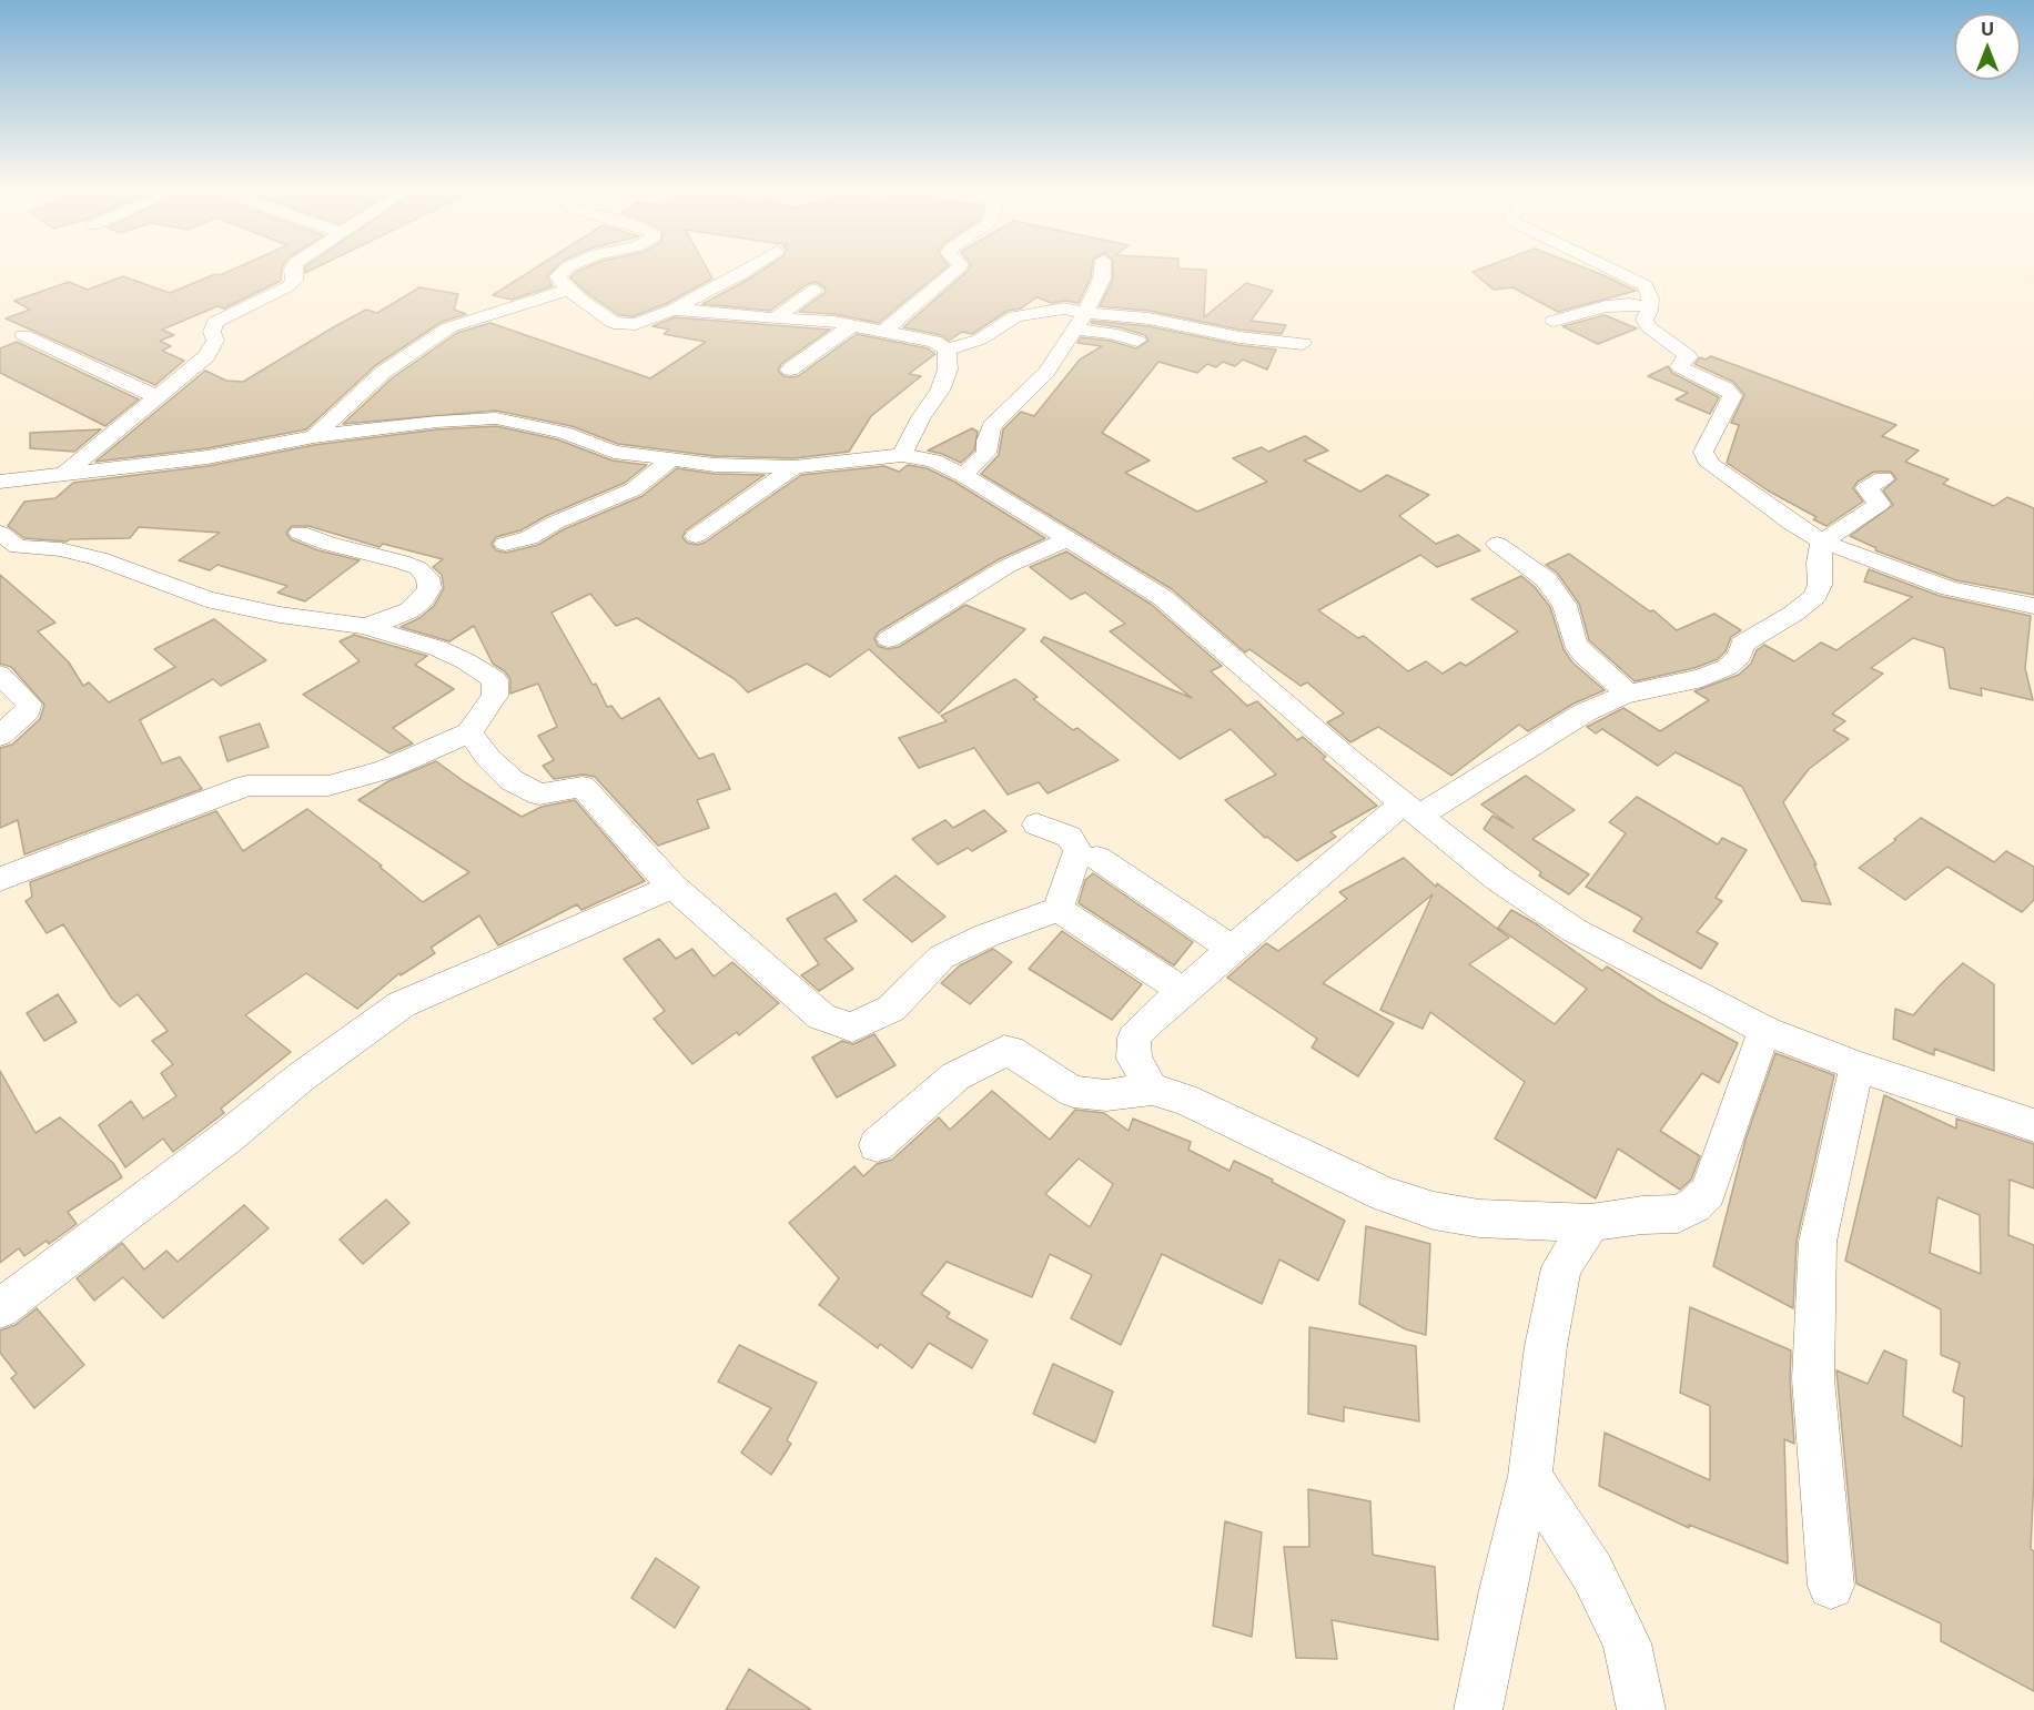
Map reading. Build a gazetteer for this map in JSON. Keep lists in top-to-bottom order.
{
  "north": "top"
}
